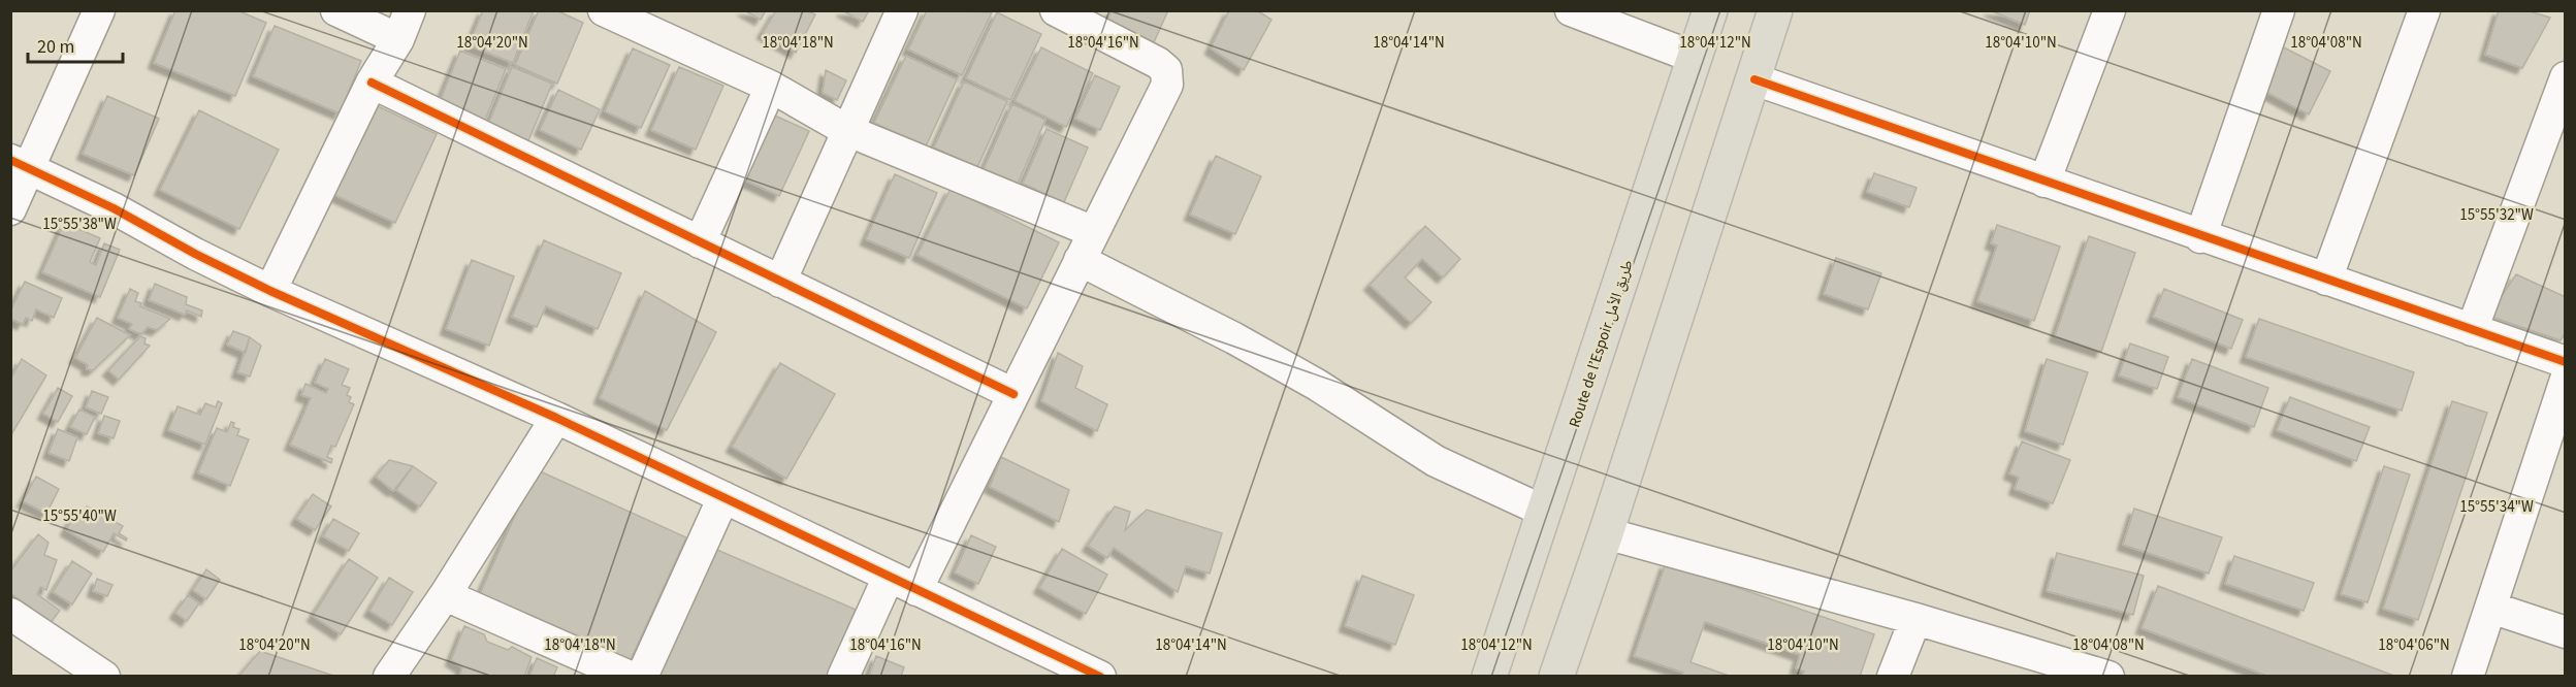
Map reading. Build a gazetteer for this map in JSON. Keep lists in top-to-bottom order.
{
  "streets": {
    "highway": ["Route de l’Espoir طريق الأمل"]
  },
  "scale_bar": "20 m",
  "coordinates": [
    "18°04'20\"N",
    "18°04'18\"N",
    "18°04'16\"N",
    "18°04'14\"N",
    "18°04'12\"N",
    "18°04'10\"N",
    "18°04'08\"N",
    "15°55'32\"W",
    "15°55'38\"W",
    "15°55'34\"W",
    "15°55'40\"W",
    "18°04'06\"N"
  ]
}
